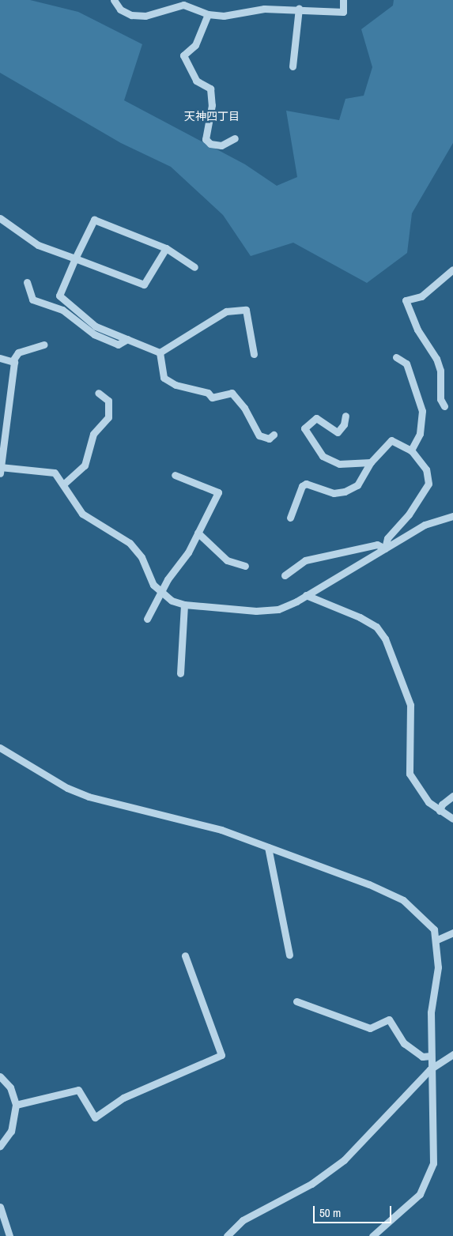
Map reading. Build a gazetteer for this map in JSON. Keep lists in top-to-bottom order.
{
  "districts": ["天神四丁目"],
  "scale_bar": "50 m"
}
